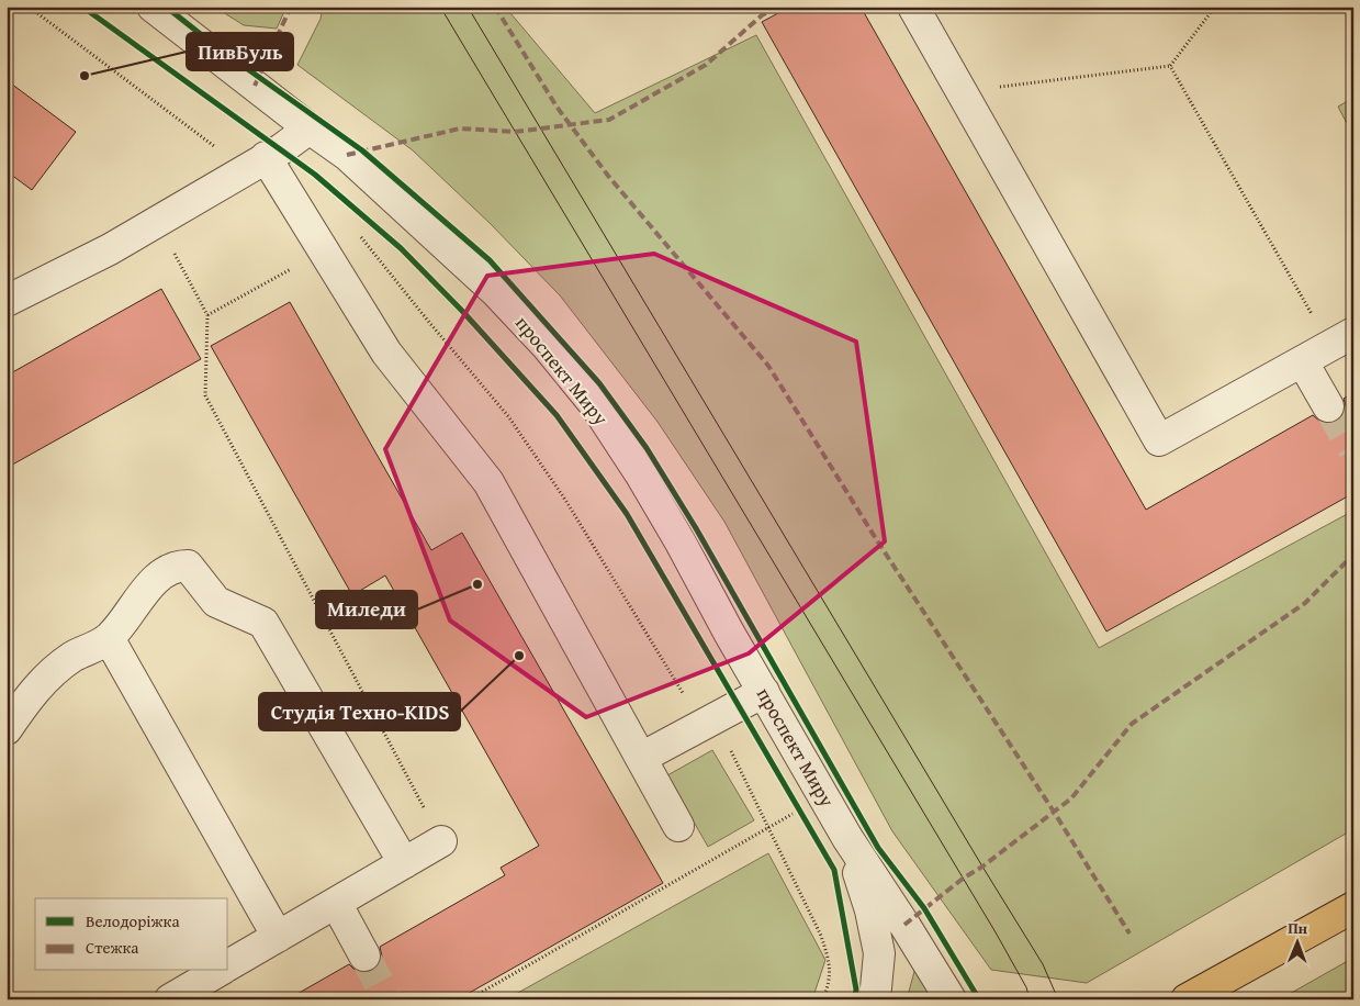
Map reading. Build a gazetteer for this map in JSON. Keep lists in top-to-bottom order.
{
  "streets": {
    "street": ["проспект Миру"]
  },
  "places": ["ПивБуль", "Миледи", "Студія Техно-KIDS"],
  "legend": ["Велодоріжка", "Стежка"],
  "north": "top"
}
